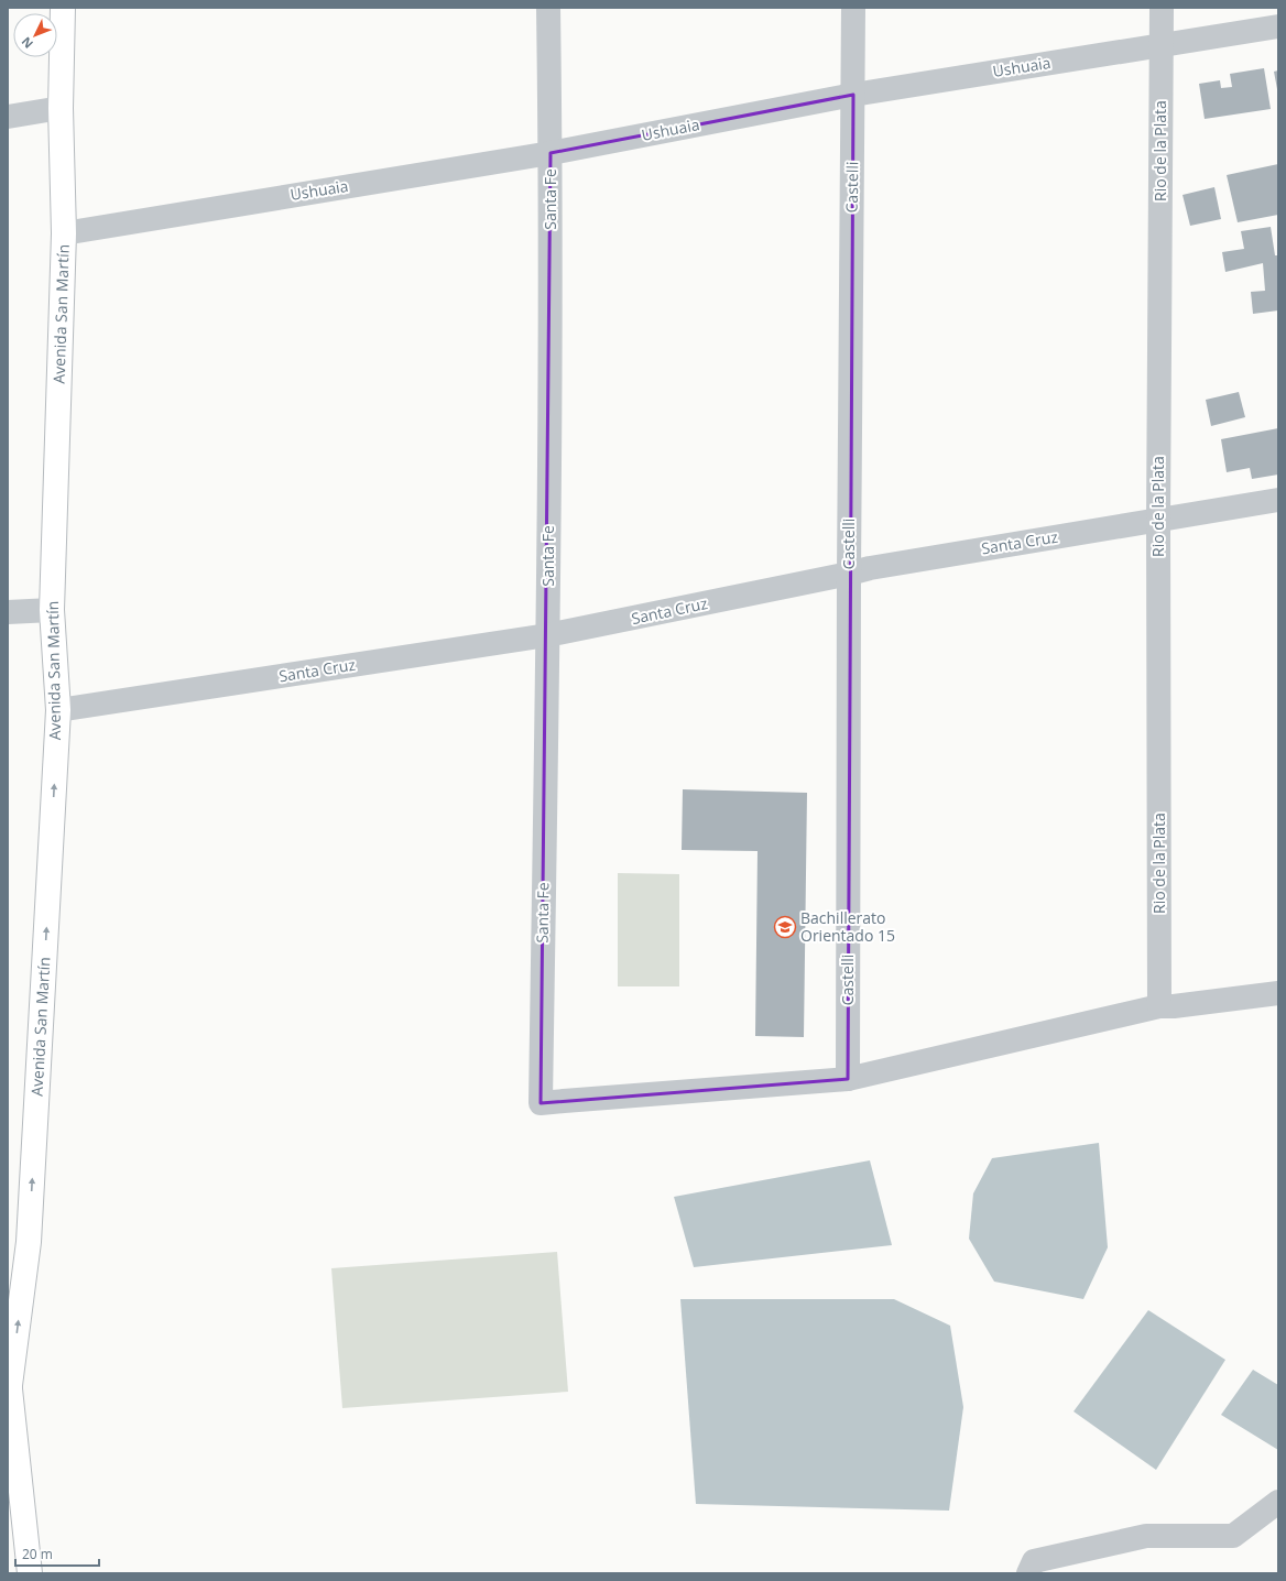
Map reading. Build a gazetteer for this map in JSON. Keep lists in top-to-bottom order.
{
  "streets": {
    "main road": ["Avenida San Martín"],
    "street": [
      "Ushuaia",
      "Rio de la Plata",
      "Castelli",
      "Santa Fe",
      "Santa Cruz"
    ]
  },
  "crossings": [
    ["Ushuaia", "Rio de la Plata"],
    ["Ushuaia", "Castelli"],
    ["Ushuaia", "Santa Fe"],
    ["Ushuaia", "Avenida San Martín"],
    ["Rio de la Plata", "Santa Cruz"],
    ["Castelli", "Santa Fe"],
    ["Castelli", "Santa Cruz"],
    ["Santa Fe", "Santa Cruz"],
    ["Avenida San Martín", "Santa Cruz"]
  ],
  "one_way": ["Avenida San Martín"],
  "places": {
    "school or university": ["Bachillerato Orientado 15"]
  },
  "scale_bar": "20 m",
  "north": "bottom left"
}
